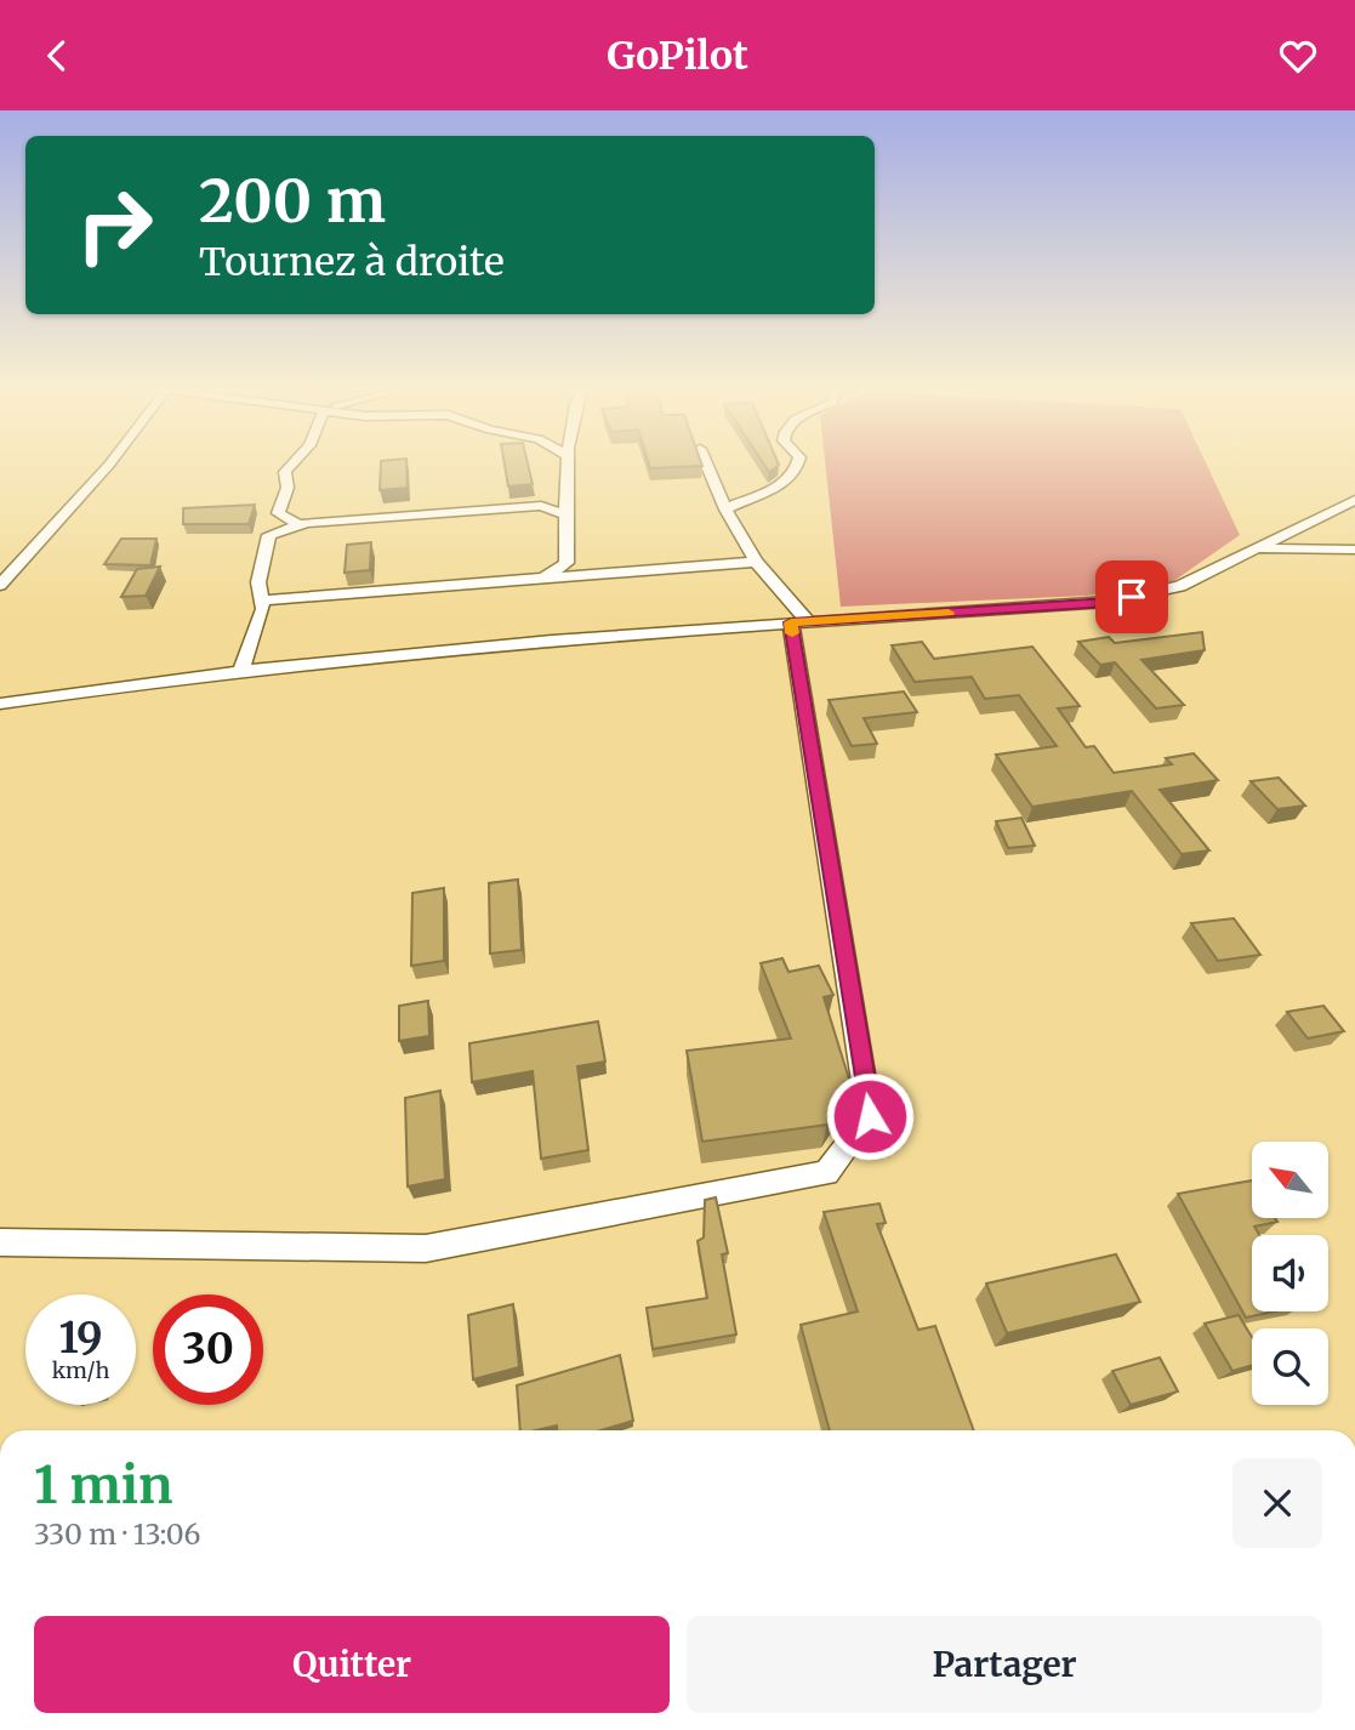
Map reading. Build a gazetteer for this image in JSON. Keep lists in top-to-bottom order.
{
  "north": "top left",
  "page": {
    "header": "GoPilot",
    "turn": ["200 m", "Tournez à droite"],
    "speed": "19 km/h",
    "limit": "30",
    "heading": ["1 min", "330 m · 13:06"],
    "buttons": ["Quitter", "Partager"]
  }
}
